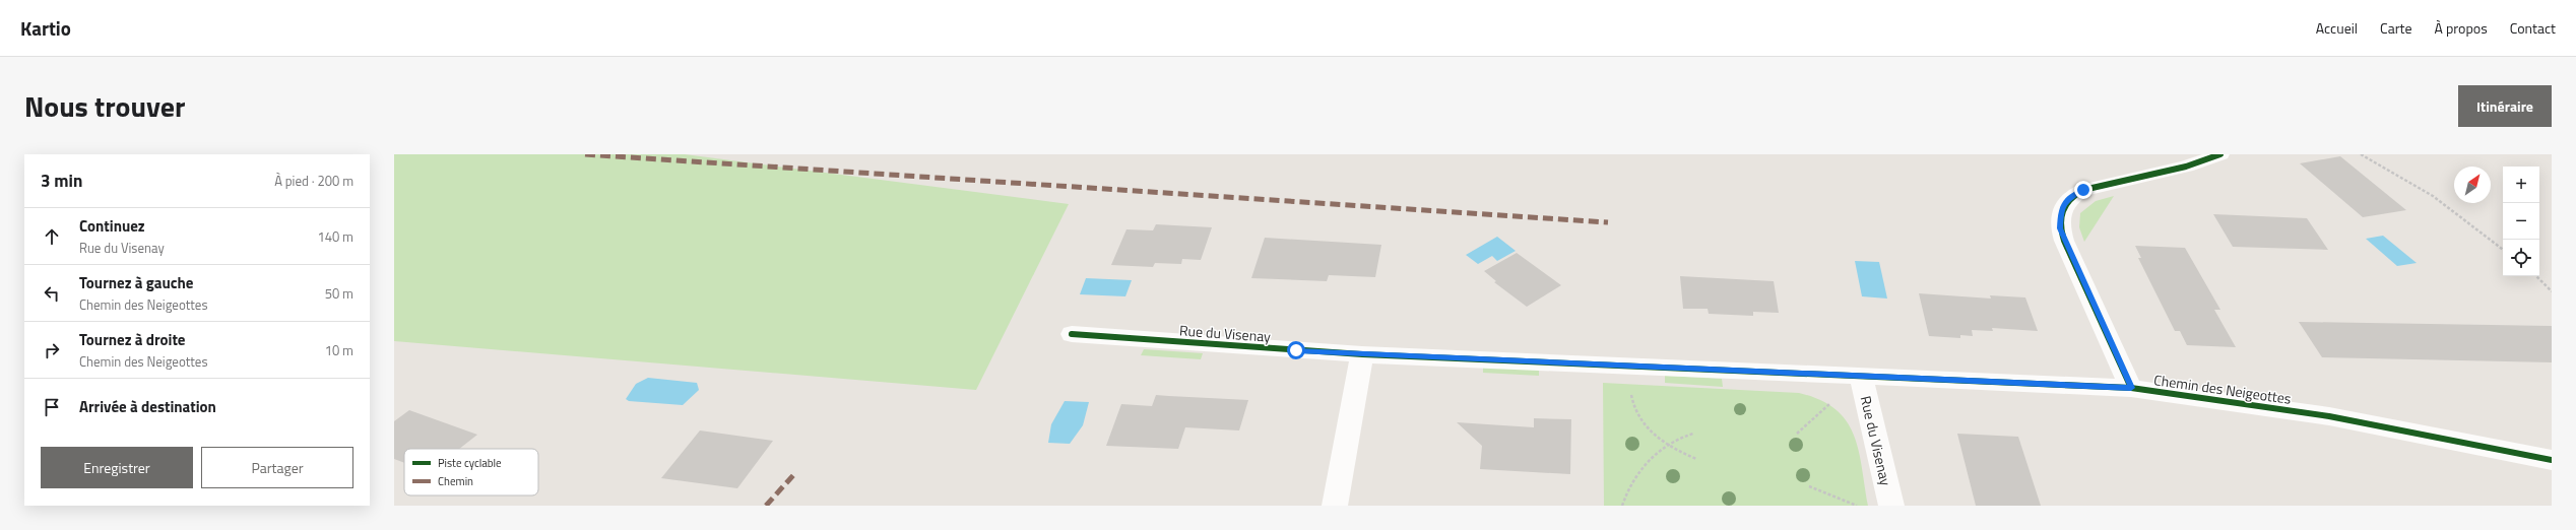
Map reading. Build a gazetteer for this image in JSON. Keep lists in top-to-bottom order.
{
  "streets": {
    "street": ["Rue du Visenay", "Chemin des Neigeottes"]
  },
  "crossings": [
    ["Rue du Visenay", "Chemin des Neigeottes"]
  ],
  "legend": ["Piste cyclable", "Chemin"],
  "north": "top right",
  "page": {
    "header": "Kartio",
    "nav": [
      "Accueil",
      "Carte",
      "À propos",
      "Contact"
    ],
    "title": "Nous trouver",
    "buttons": [
      "Itinéraire",
      ["Enregistrer", "Partager"]
    ],
    "heading": ["3 min", "À pied · 200 m"],
    "map_buttons": ["+", "−"],
    "list": [
      ["Continuez", "Rue du Visenay", "140 m"],
      ["Tournez à gauche", "Chemin des Neigeottes", "50 m"],
      ["Tournez à droite", "Chemin des Neigeottes", "10 m"],
      "Arrivée à destination"
    ]
  }
}
